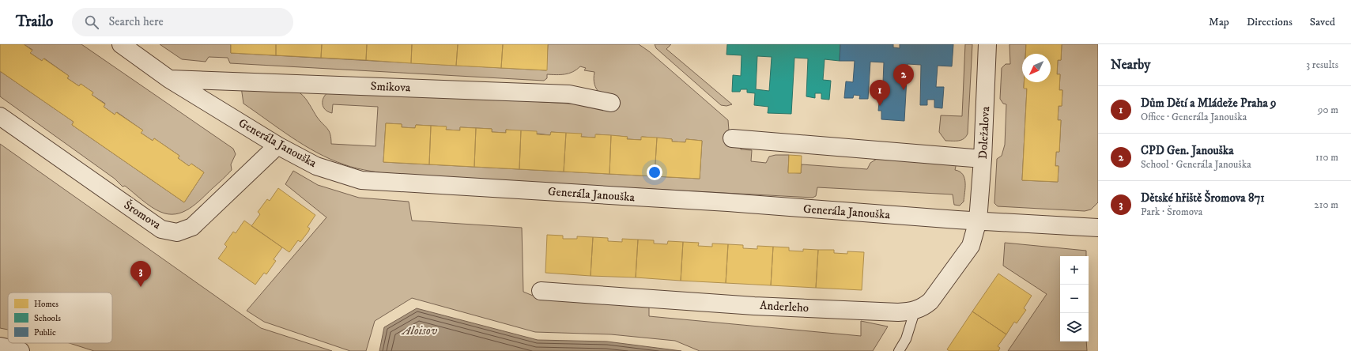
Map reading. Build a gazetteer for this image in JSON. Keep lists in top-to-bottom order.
{
  "streets": {
    "street": [
      "Smikova",
      "Doležalova",
      "Generála Janouška",
      "Šromova",
      "Anderleho"
    ]
  },
  "crossings": [
    ["Smikova", "Generála Janouška"],
    ["Doležalova", "Generála Janouška"],
    ["Generála Janouška", "Šromova"]
  ],
  "water": ["Aloisov"],
  "legend": ["Homes", "Schools", "Public"],
  "north": "bottom left",
  "page": {
    "header": "Trailo",
    "search": "Search here",
    "nav": ["Map", "Directions", "Saved"],
    "heading": ["Nearby", "3 results"],
    "pins": ["2", "1", "3"],
    "list": [
      {
        "mark": "1",
        "name": "Dům Dětí a Mládeže Praha 9",
        "note": "Office · Generála Janouška",
        "value": "90 m"
      },
      {
        "mark": "2",
        "name": "CPD Gen. Janouška",
        "note": "School · Generála Janouška",
        "value": "110 m"
      },
      {
        "mark": "3",
        "name": "Dětské hřiště Šromova 871",
        "note": "Park · Šromova",
        "value": "210 m"
      }
    ],
    "map_buttons": ["+", "−"]
  }
}
